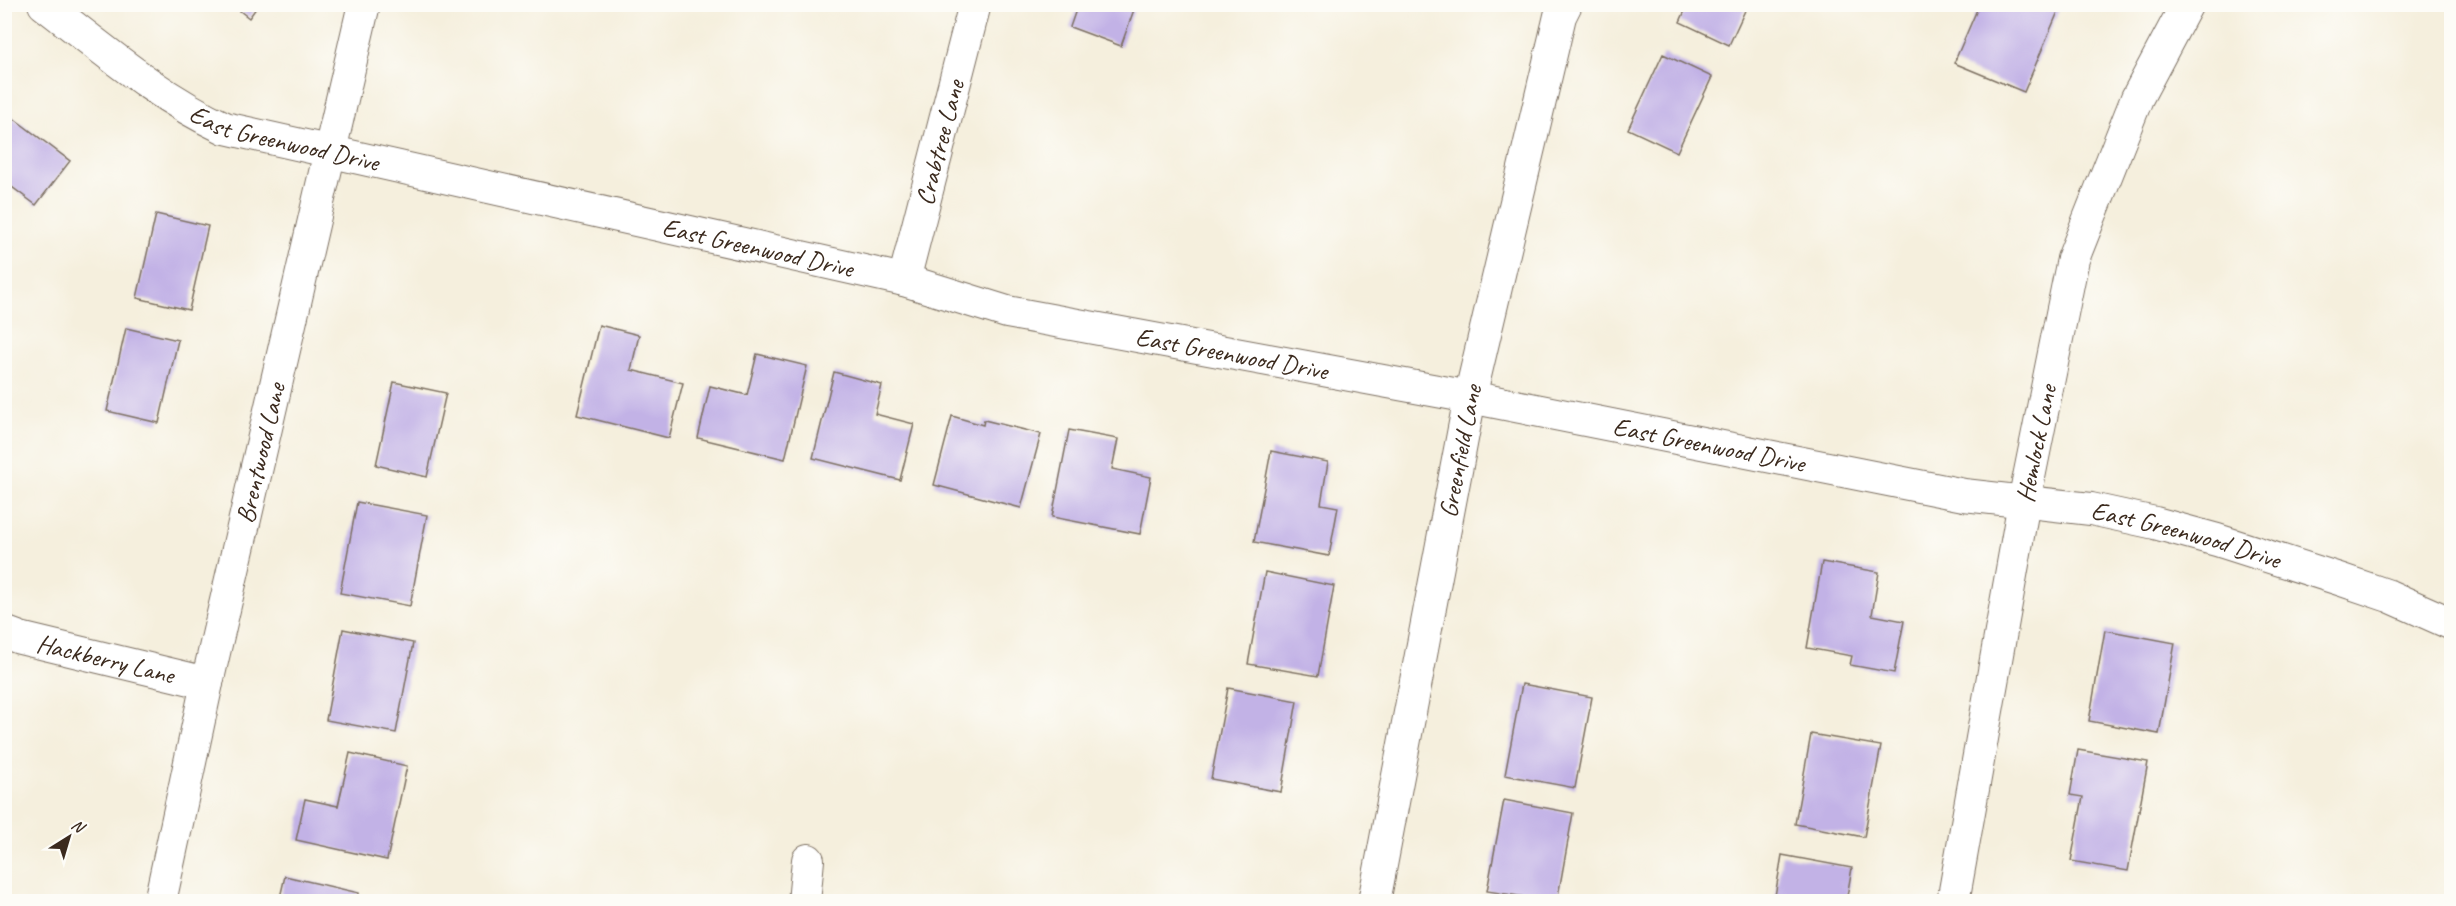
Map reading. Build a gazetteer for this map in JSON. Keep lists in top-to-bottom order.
{
  "streets": {
    "street": [
      "East Greenwood Drive",
      "Crabtree Lane",
      "Hemlock Lane",
      "Greenfield Lane",
      "Brentwood Lane",
      "Hackberry Lane"
    ]
  },
  "crossings": [
    ["East Greenwood Drive", "Crabtree Lane"],
    ["East Greenwood Drive", "Hemlock Lane"],
    ["East Greenwood Drive", "Greenfield Lane"],
    ["East Greenwood Drive", "Brentwood Lane"],
    ["Brentwood Lane", "Hackberry Lane"]
  ],
  "north": "top right"
}
